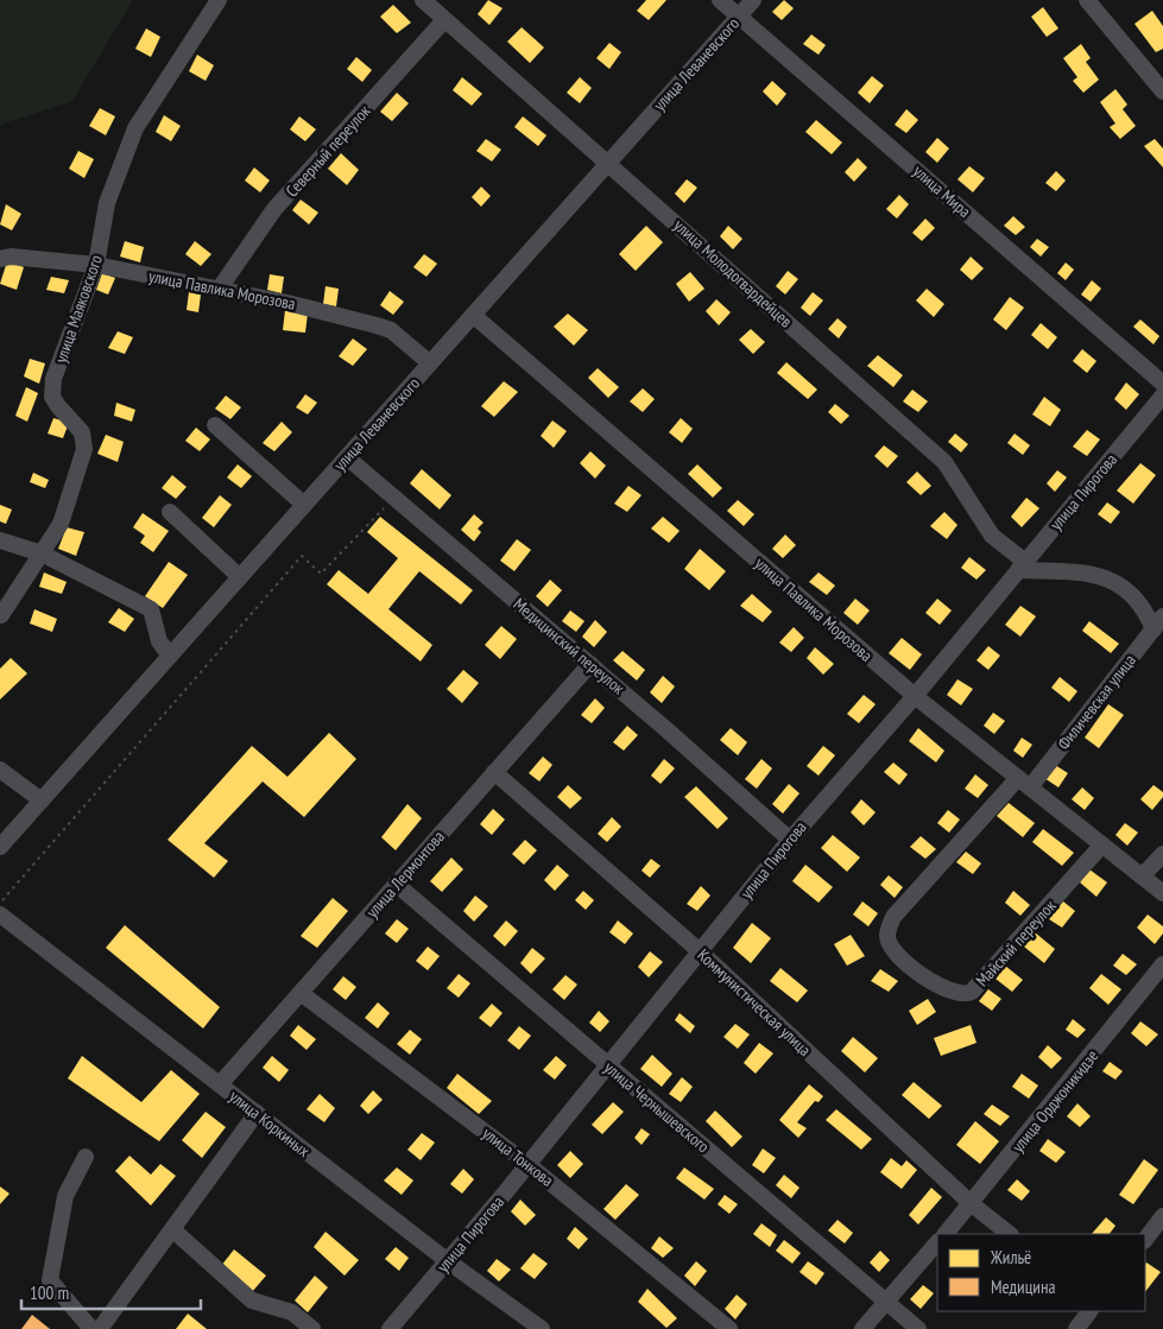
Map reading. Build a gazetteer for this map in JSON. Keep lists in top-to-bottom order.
{
  "streets": {
    "street": [
      "улица Леваневского",
      "Северный переулок",
      "улица Мира",
      "улица Молодогвардейцев",
      "улица Павлика Морозова",
      "улица Маяковского",
      "улица Пирогова",
      "Медицинский переулок",
      "Филичевская улица",
      "улица Лермонтова",
      "Майский переулок",
      "Коммунистическая улица",
      "улица Орджоникидзе",
      "улица Чернышевского",
      "улица Коркиных",
      "улица Тонкова"
    ]
  },
  "crossings": [
    ["улица Леваневского", "улица Мира"],
    ["улица Леваневского", "улица Молодогвардейцев"],
    ["улица Леваневского", "улица Павлика Морозова"],
    ["улица Леваневского", "Медицинский переулок"],
    ["Северный переулок", "улица Молодогвардейцев"],
    ["Северный переулок", "улица Павлика Морозова"],
    ["улица Молодогвардейцев", "улица Пирогова"],
    ["улица Павлика Морозова", "улица Маяковского"],
    ["улица Павлика Морозова", "улица Пирогова"],
    ["улица Павлика Морозова", "Филичевская улица"],
    ["улица Павлика Морозова", "Майский переулок"],
    ["улица Пирогова", "Медицинский переулок"],
    ["улица Пирогова", "Коммунистическая улица"],
    ["улица Пирогова", "улица Чернышевского"],
    ["улица Пирогова", "улица Коркиных"],
    ["улица Пирогова", "улица Тонкова"],
    ["Медицинский переулок", "улица Лермонтова"],
    ["Филичевская улица", "Майский переулок"],
    ["улица Лермонтова", "Коммунистическая улица"],
    ["улица Лермонтова", "улица Чернышевского"],
    ["улица Лермонтова", "улица Коркиных"],
    ["улица Лермонтова", "улица Тонкова"],
    ["Коммунистическая улица", "улица Орджоникидзе"]
  ],
  "legend": ["Жильё", "Медицина"],
  "scale_bar": "100 m"
}
